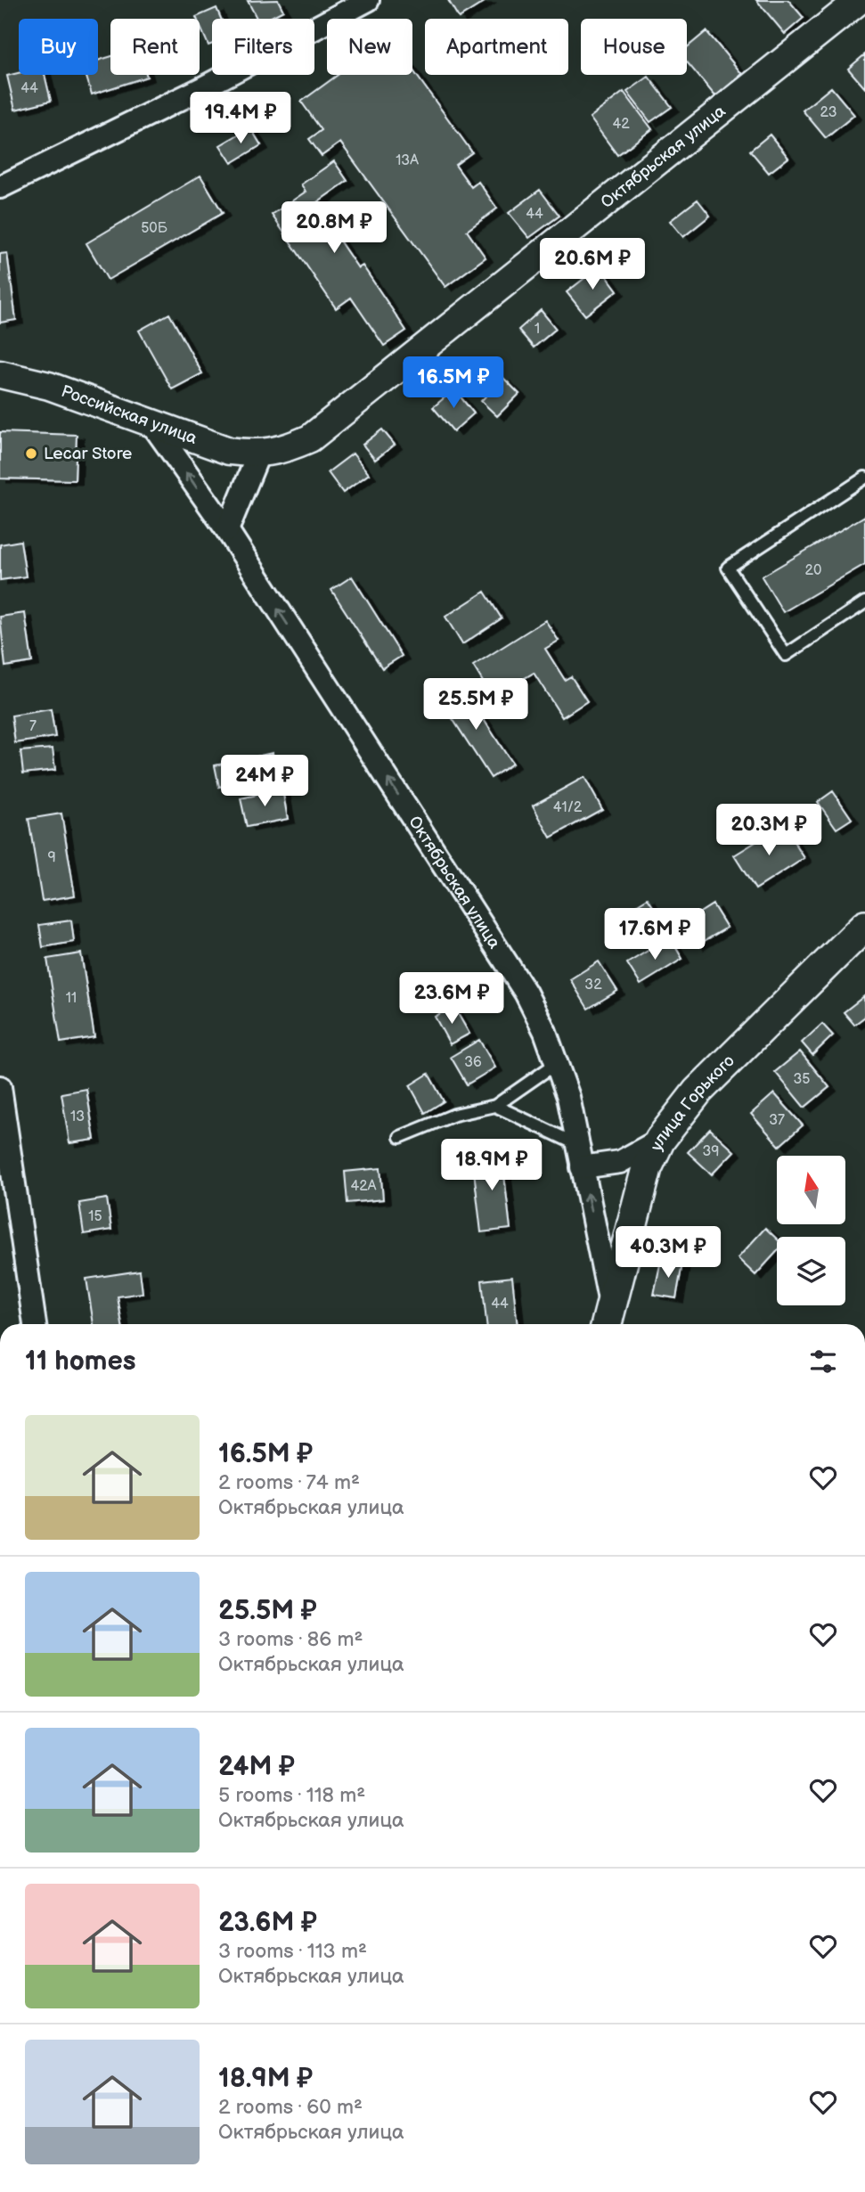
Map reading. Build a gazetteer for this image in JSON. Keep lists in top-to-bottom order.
{
  "streets": {
    "main road": ["улица Горького"],
    "street": ["Октябрьская улица", "Российская улица"]
  },
  "crossings": [
    ["Октябрьская улица", "Российская улица"],
    ["Октябрьская улица", "улица Горького"]
  ],
  "one_way": ["Октябрьская улица"],
  "places": ["Lecar Store"],
  "house_numbers": [
    "44",
    "23",
    "42",
    "13А",
    "44",
    "50Б",
    "1",
    "20",
    "7",
    "41/2",
    "9",
    "32",
    "11",
    "36",
    "35",
    "13",
    "37",
    "39",
    "42А",
    "15",
    "44"
  ],
  "north": "top",
  "page": {
    "chip": [
      "Buy",
      "Rent",
      "Filters",
      "New",
      "Apartment",
      "House"
    ],
    "price": [
      "19.4M ₽",
      "20.8M ₽",
      "20.6M ₽",
      "16.5M ₽",
      "25.5M ₽",
      "24M ₽",
      "20.3M ₽",
      "17.6M ₽",
      "23.6M ₽",
      "18.9M ₽",
      "40.3M ₽"
    ],
    "heading": "11 homes",
    "list": [
      {
        "name": "16.5M ₽",
        "note": "2 rooms · 74 m² · Октябрьская улица"
      },
      {
        "name": "25.5M ₽",
        "note": "3 rooms · 86 m² · Октябрьская улица"
      },
      {
        "name": "24M ₽",
        "note": "5 rooms · 118 m² · Октябрьская улица"
      },
      {
        "name": "23.6M ₽",
        "note": "3 rooms · 113 m² · Октябрьская улица"
      },
      {
        "name": "18.9M ₽",
        "note": "2 rooms · 60 m² · Октябрьская улица"
      }
    ]
  }
}
